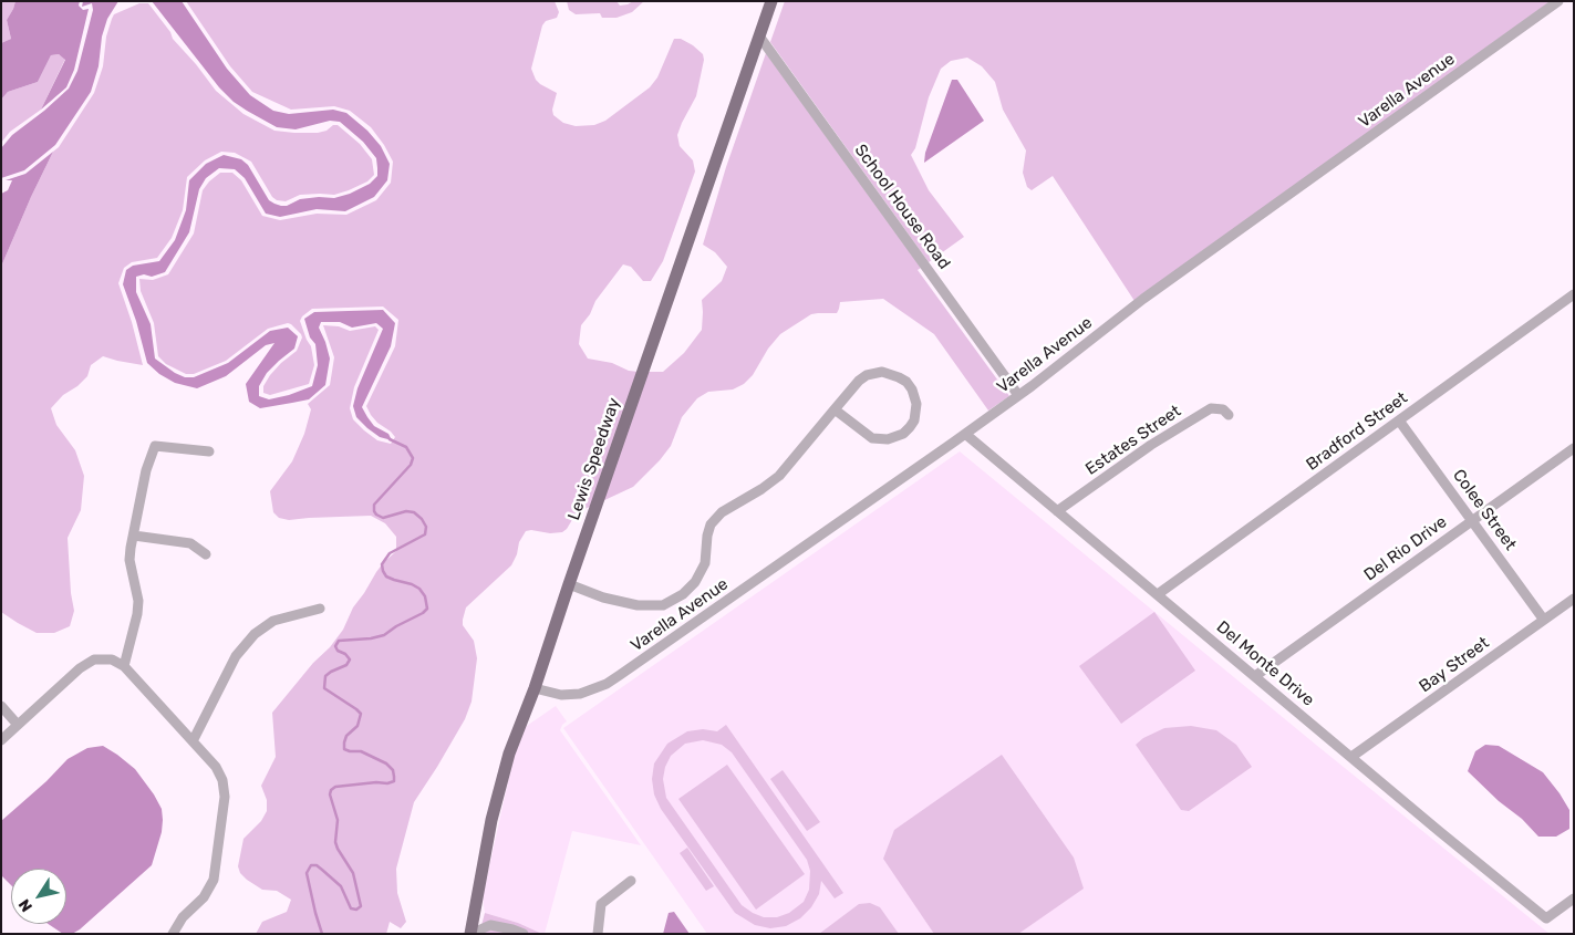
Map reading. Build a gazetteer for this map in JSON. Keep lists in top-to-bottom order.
{
  "streets": {
    "main road": ["Lewis Speedway"],
    "street": [
      "Varella Avenue",
      "School House Road",
      "Bradford Street",
      "Estates Street",
      "Colee Street",
      "Del Rio Drive",
      "Del Monte Drive",
      "Bay Street"
    ]
  },
  "crossings": [
    ["Varella Avenue", "School House Road"],
    ["Varella Avenue", "Lewis Speedway"],
    ["Varella Avenue", "Del Monte Drive"],
    ["School House Road", "Lewis Speedway"],
    ["Bradford Street", "Colee Street"],
    ["Bradford Street", "Del Monte Drive"],
    ["Estates Street", "Del Monte Drive"],
    ["Colee Street", "Del Rio Drive"],
    ["Colee Street", "Bay Street"],
    ["Del Rio Drive", "Del Monte Drive"],
    ["Del Monte Drive", "Bay Street"]
  ],
  "north": "bottom left"
}
